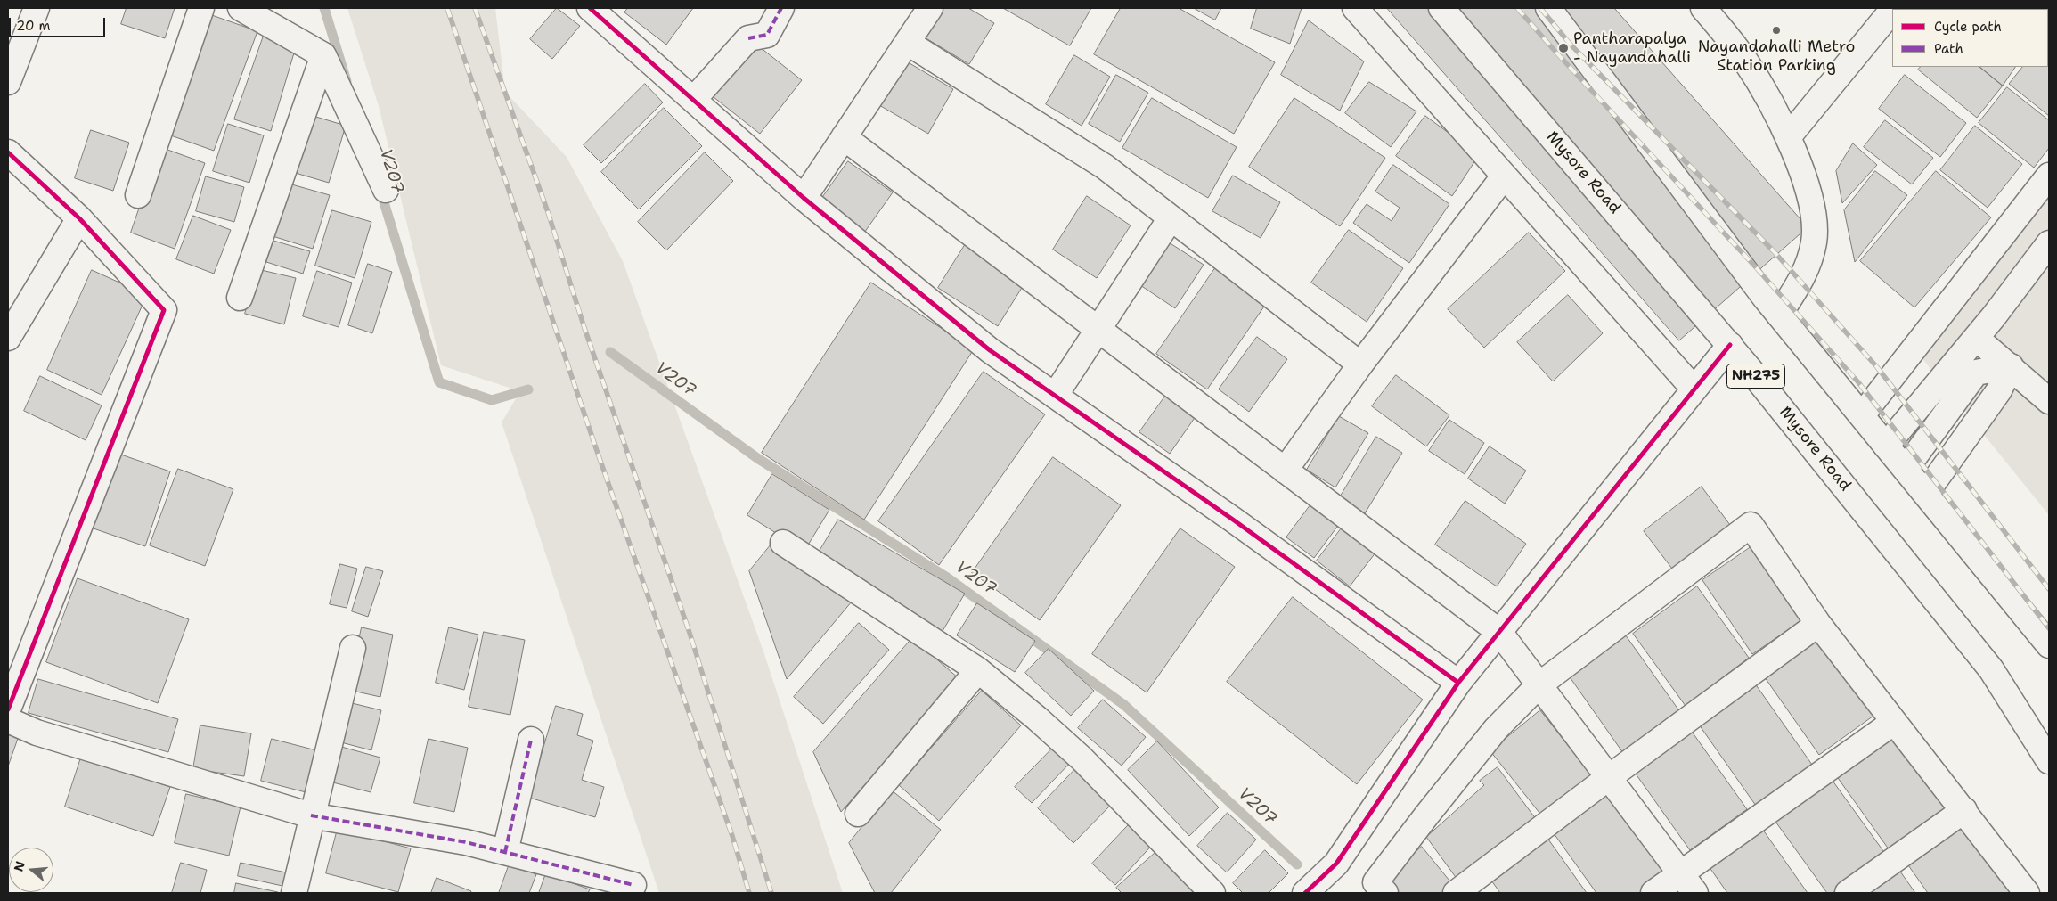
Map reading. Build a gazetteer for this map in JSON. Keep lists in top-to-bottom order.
{
  "streets": {
    "main road": ["Mysore Road", "NH275"]
  },
  "water": ["V207"],
  "places": ["Nayandahalli Metro Station Parking", "Pantharapalya - Nayandahalli"],
  "legend": ["Cycle path", "Path"],
  "scale_bar": "20 m",
  "north": "left"
}
